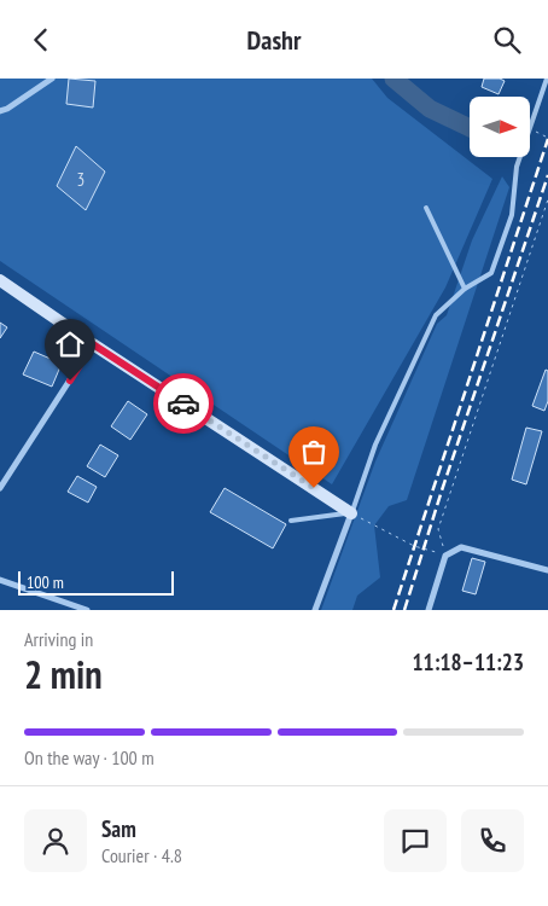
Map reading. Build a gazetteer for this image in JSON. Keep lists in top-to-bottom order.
{
  "house_numbers": ["3"],
  "scale_bar": "100 m",
  "north": "right",
  "page": {
    "header": "Dashr",
    "scale": "100 m",
    "heading": ["2 min", "Arriving in", "11:18–11:23"],
    "panel": ["Sam", "Courier · 4.8"],
    "bar": "On the way · 100 m"
  }
}
